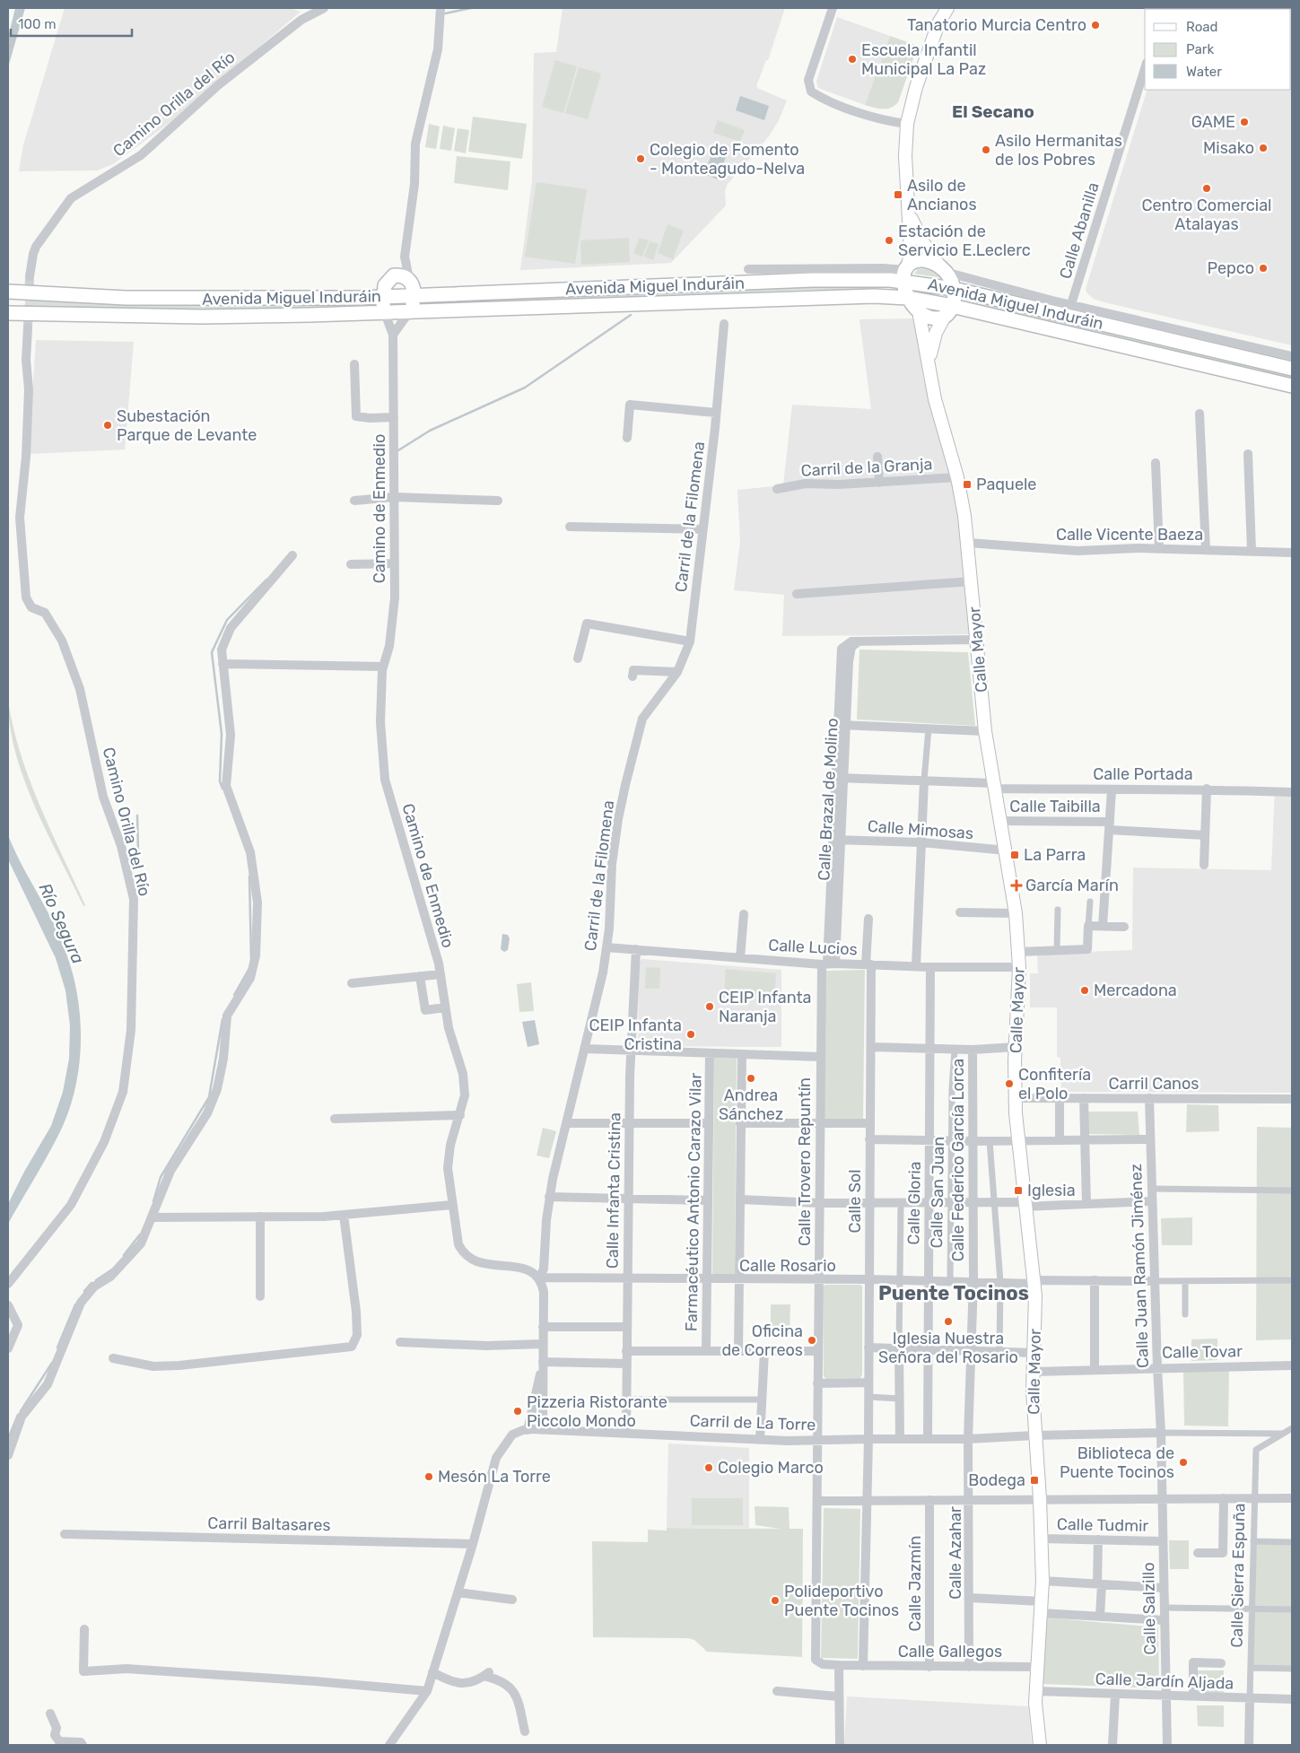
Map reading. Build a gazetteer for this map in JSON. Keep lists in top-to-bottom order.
{
  "streets": {
    "main road": ["Avenida Miguel Induráin", "Calle Mayor"],
    "street": [
      "Camino Orilla del Río",
      "Calle Abanilla",
      "Carril de la Granja",
      "Camino de Enmedio",
      "Carril de la Filomena",
      "Calle Vicente Baeza",
      "Calle Portada",
      "Calle Taibilla",
      "Calle Mimosas",
      "Calle Lucios",
      "Carril Canos",
      "Calle Federico García Lorca",
      "Calle Trovero Repuntín",
      "Calle Infanta Cristina",
      "Calle San Juan",
      "Calle Sol",
      "Farmacéutico Antonio Carazo Vilar",
      "Calle Gloria",
      "Calle Rosario",
      "Calle Juan Ramón Jiménez",
      "Calle Tovar",
      "Carril de La Torre",
      "Carril Baltasares",
      "Calle Tudmir",
      "Calle Azahar",
      "Calle Sierra Espuña",
      "Calle Jazmín",
      "Calle Salzillo",
      "Calle Gallegos",
      "Calle Jardín Aljada"
    ]
  },
  "crossings": [
    ["Avenida Miguel Induráin", "Camino de Enmedio"],
    ["Avenida Miguel Induráin", "Calle Mayor"],
    ["Carril de la Granja", "Calle Mayor"],
    ["Camino de Enmedio", "Carril de la Filomena"],
    ["Camino de Enmedio", "Calle Rosario"],
    ["Carril de la Filomena", "Calle Lucios"],
    ["Carril de la Filomena", "Calle Rosario"],
    ["Calle Vicente Baeza", "Calle Mayor"],
    ["Calle Mayor", "Calle Portada"],
    ["Calle Mayor", "Calle Taibilla"],
    ["Calle Mayor", "Calle Mimosas"],
    ["Calle Mayor", "Calle Lucios"],
    ["Calle Mayor", "Carril Canos"],
    ["Calle Mayor", "Calle Trovero Repuntín"],
    ["Calle Mayor", "Calle Rosario"],
    ["Calle Mayor", "Calle Tovar"],
    ["Calle Mayor", "Carril de La Torre"],
    ["Calle Mayor", "Calle Tudmir"],
    ["Calle Mayor", "Calle Gallegos"],
    ["Calle Mayor", "Calle Jardín Aljada"],
    ["Calle Portada", "Calle Trovero Repuntín"],
    ["Calle Mimosas", "Calle Trovero Repuntín"],
    ["Calle Lucios", "Calle Trovero Repuntín"],
    ["Calle Lucios", "Calle Infanta Cristina"],
    ["Calle Lucios", "Calle Sol"],
    ["Calle Lucios", "Calle Gloria"],
    ["Carril Canos", "Calle Juan Ramón Jiménez"],
    ["Calle Federico García Lorca", "Calle Rosario"],
    ["Calle Federico García Lorca", "Carril de La Torre"],
    ["Calle Federico García Lorca", "Calle Azahar"],
    ["Calle Trovero Repuntín", "Calle Rosario"],
    ["Calle Trovero Repuntín", "Carril de La Torre"],
    ["Calle Trovero Repuntín", "Calle Gallegos"],
    ["Calle Infanta Cristina", "Calle Rosario"],
    ["Calle Infanta Cristina", "Carril de La Torre"],
    ["Calle San Juan", "Calle Rosario"],
    ["Calle Sol", "Calle Rosario"],
    ["Calle Sol", "Carril de La Torre"],
    ["Calle Sol", "Calle Gallegos"],
    ["Farmacéutico Antonio Carazo Vilar", "Calle Rosario"],
    ["Calle Gloria", "Calle Rosario"],
    ["Calle Gloria", "Carril de La Torre"],
    ["Calle Rosario", "Calle Juan Ramón Jiménez"],
    ["Calle Juan Ramón Jiménez", "Calle Tovar"],
    ["Calle Juan Ramón Jiménez", "Carril de La Torre"],
    ["Calle Juan Ramón Jiménez", "Calle Salzillo"],
    ["Carril de La Torre", "Carril Baltasares"],
    ["Carril de La Torre", "Calle Azahar"],
    ["Calle Tudmir", "Calle Salzillo"],
    ["Calle Azahar", "Calle Gallegos"],
    ["Calle Sierra Espuña", "Calle Jardín Aljada"],
    ["Calle Jazmín", "Calle Gallegos"],
    ["Calle Salzillo", "Calle Jardín Aljada"]
  ],
  "districts": ["El Secano", "Puente Tocinos"],
  "water": ["Río Segura"],
  "places": {
    "other": [
      "Tanatorio Murcia Centro",
      "Escuela Infantil Municipal La Paz",
      "GAME",
      "Misako",
      "Asilo Hermanitas de los Pobres",
      "Colegio de Fomento - Monteagudo-Nelva",
      "Centro Comercial Atalayas",
      "Estación de Servicio E.Leclerc",
      "Pepco",
      "Subestación Parque de Levante",
      "Mercadona",
      "CEIP Infanta Naranja",
      "CEIP Infanta Cristina",
      "Andrea Sánchez",
      "Confitería el Polo",
      "Iglesia Nuestra Señora del Rosario",
      "Oficina de Correos",
      "Pizzeria Ristorante Piccolo Mondo",
      "Biblioteca de Puente Tocinos",
      "Colegio Marco",
      "Mesón La Torre",
      "Polideportivo Puente Tocinos"
    ],
    "transit": [
      "Asilo de Ancianos",
      "Paquele",
      "La Parra",
      "Iglesia",
      "Bodega"
    ],
    "health": ["García Marín"]
  },
  "legend": ["Road", "Park", "Water"],
  "scale_bar": "100 m"
}
